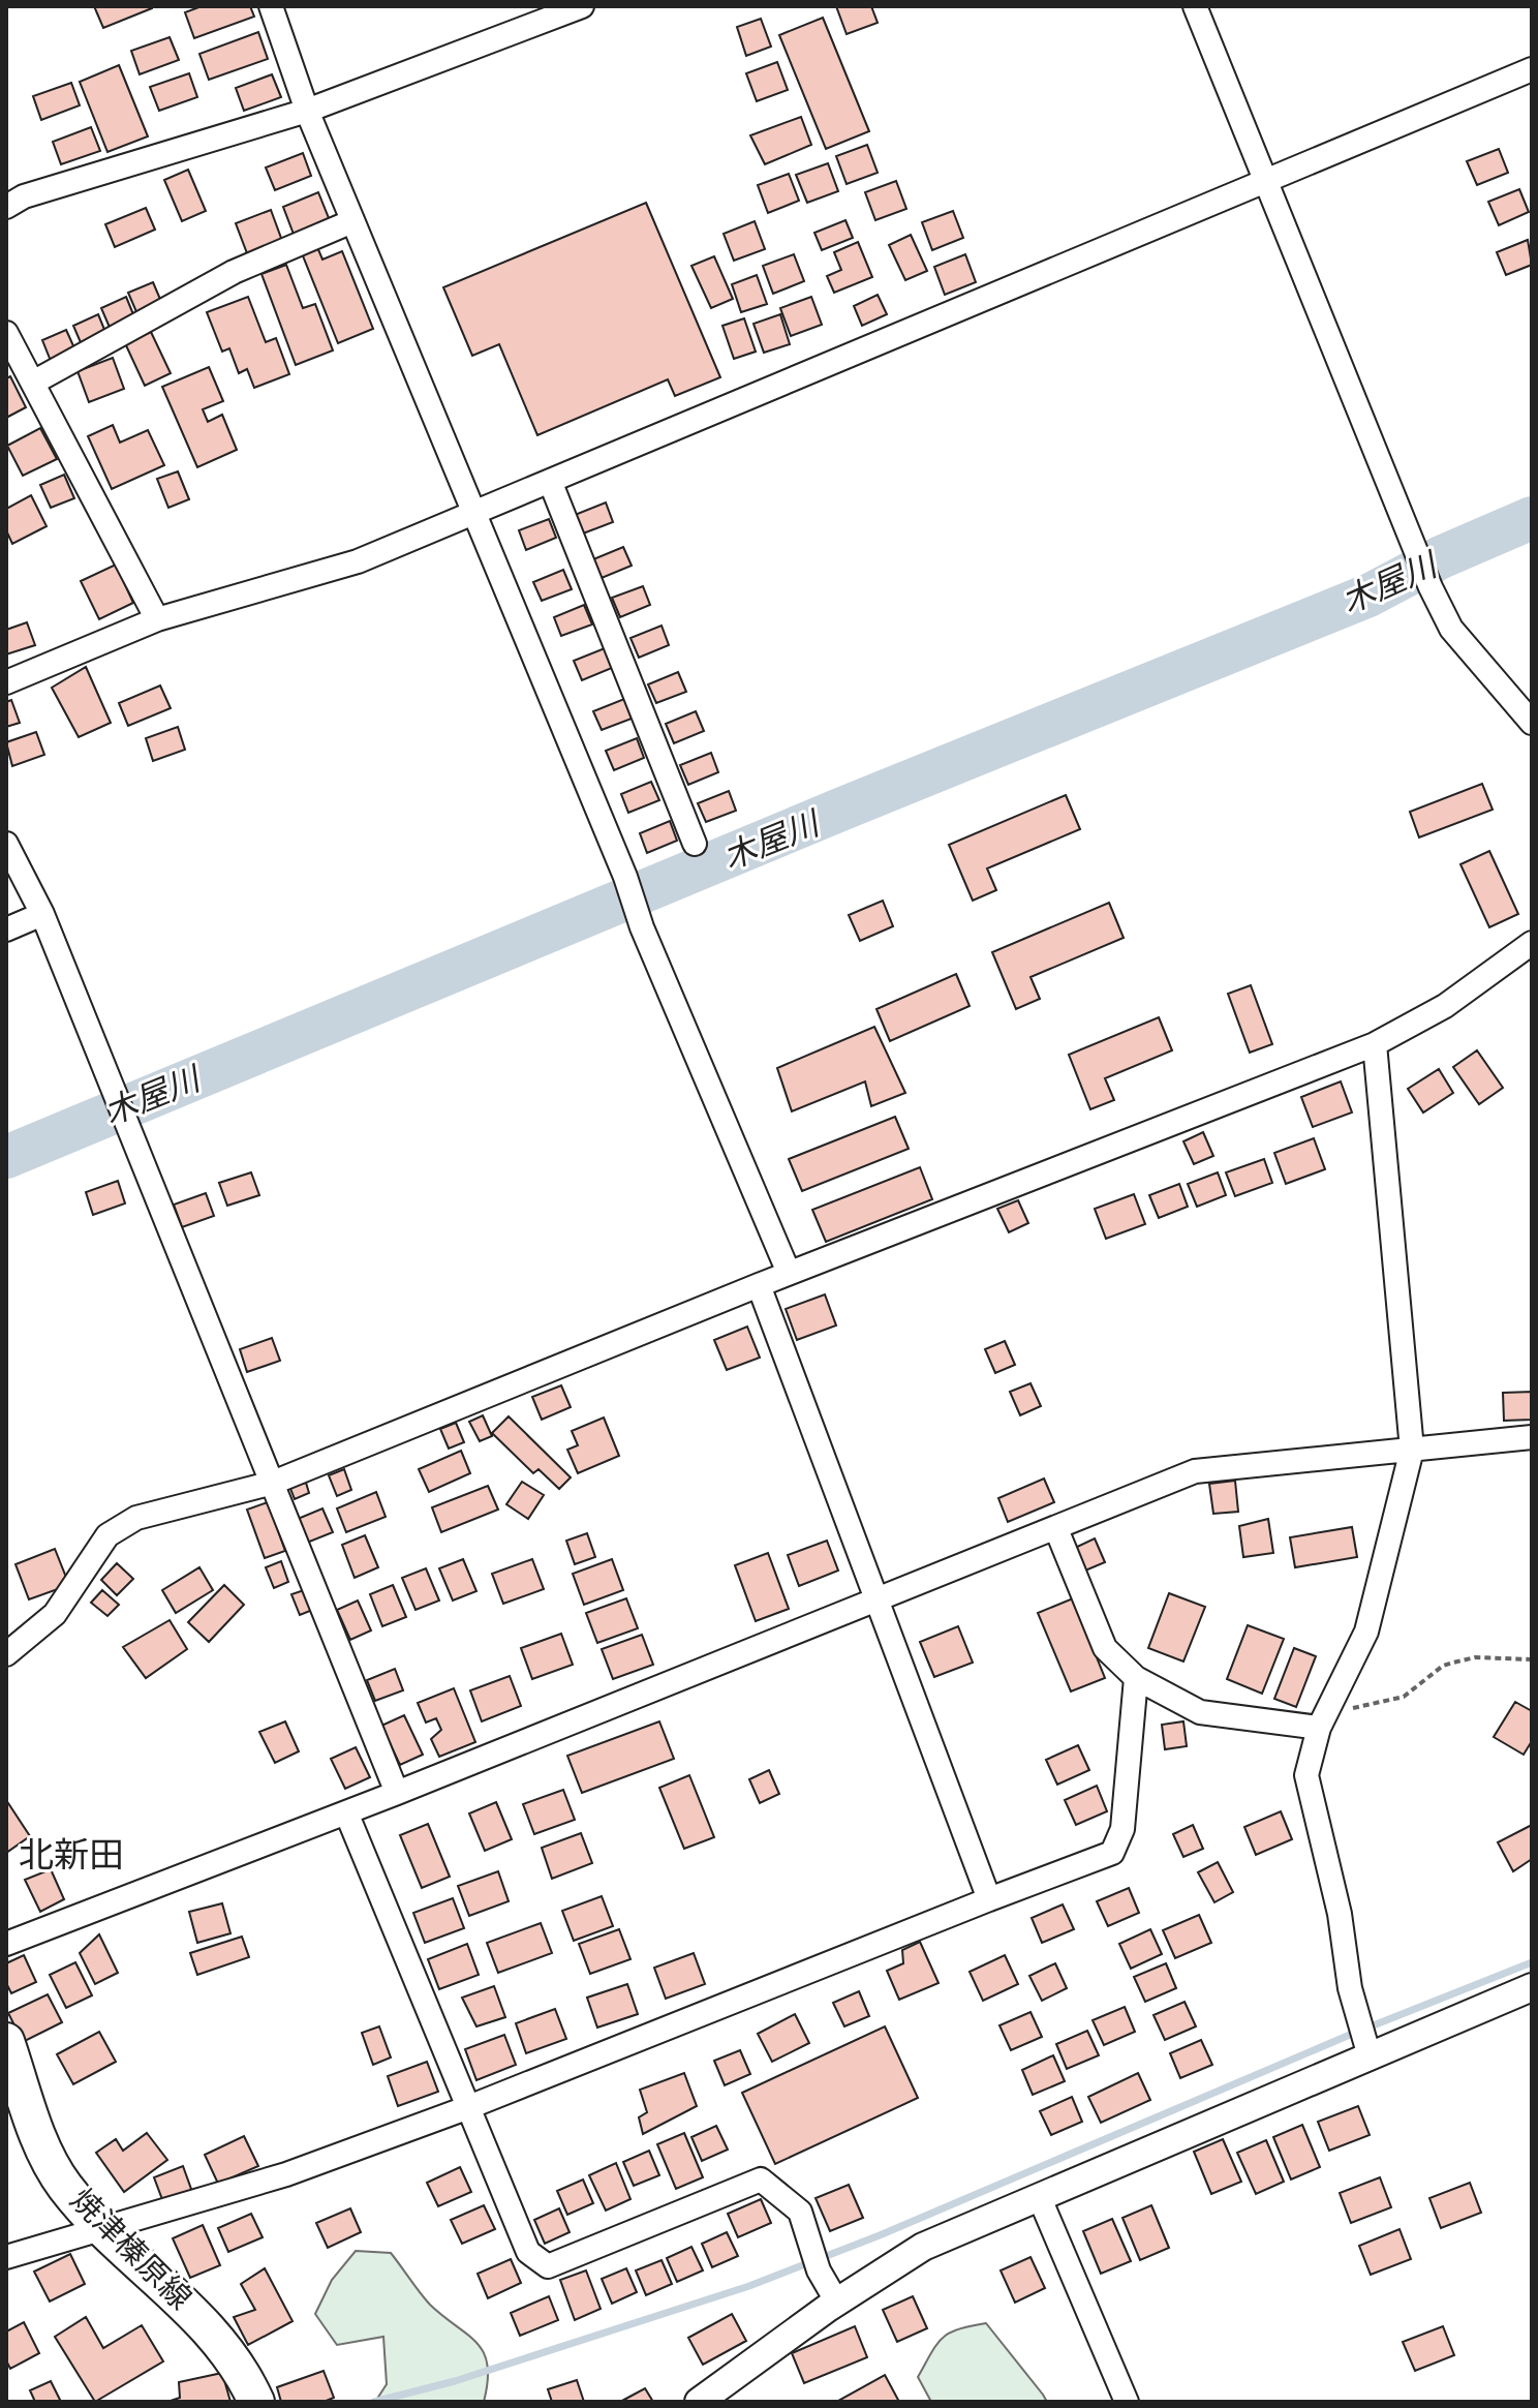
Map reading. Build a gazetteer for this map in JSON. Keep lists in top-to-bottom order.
{
  "streets": {
    "main road": ["焼津榛原線"]
  },
  "districts": ["北新田"],
  "water": ["木屋川"]
}
